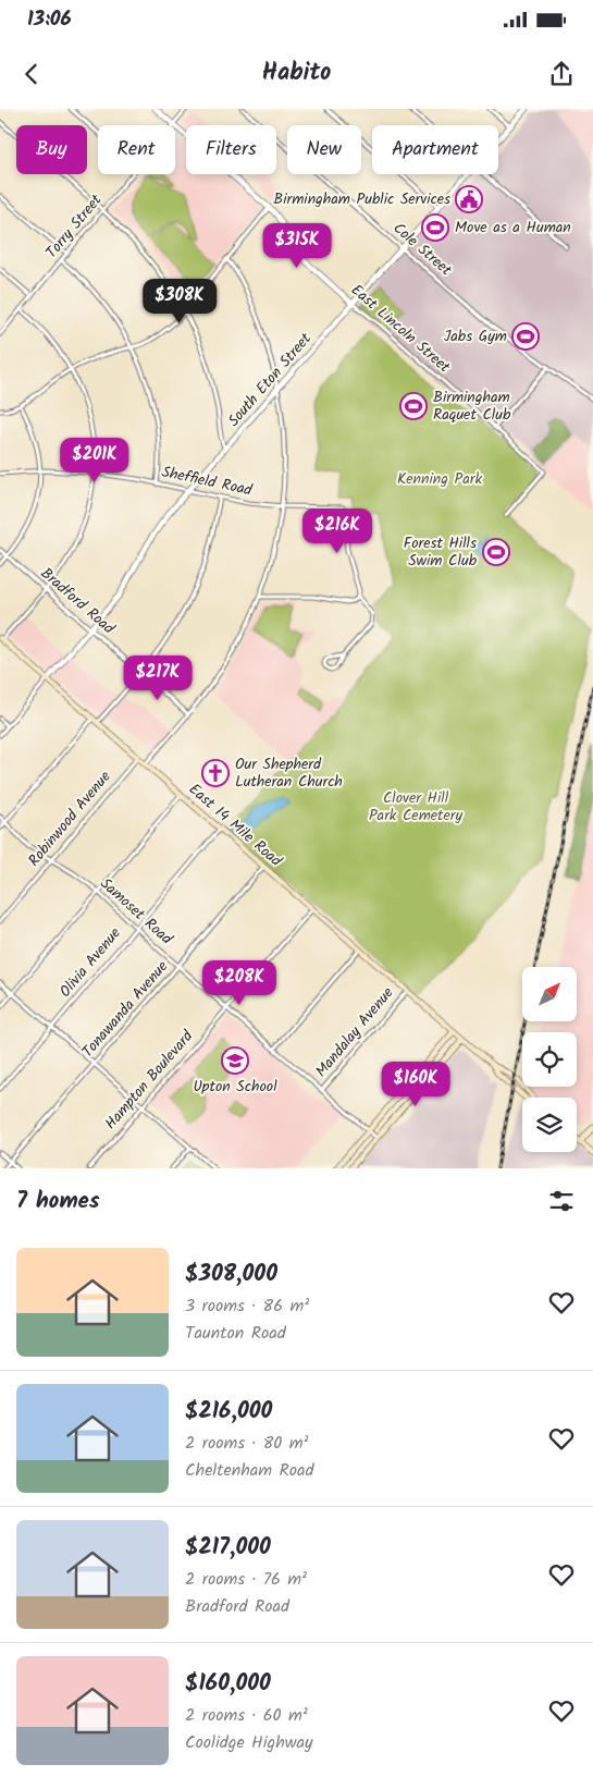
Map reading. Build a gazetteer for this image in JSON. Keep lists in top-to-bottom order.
{
  "streets": {
    "main road": ["East 14 Mile Road"],
    "street": [
      "Torry Street",
      "Cole Street",
      "East Lincoln Street",
      "South Eton Street",
      "Sheffield Road",
      "Bradford Road",
      "Robinwood Avenue",
      "Samoset Road",
      "Olivia Avenue",
      "Tonawanda Avenue",
      "Mandalay Avenue",
      "Hampton Boulevard"
    ]
  },
  "crossings": [
    ["Torry Street", "East Lincoln Street"],
    ["Cole Street", "South Eton Street"],
    ["East Lincoln Street", "South Eton Street"],
    ["South Eton Street", "Sheffield Road"],
    ["South Eton Street", "Bradford Road"],
    ["South Eton Street", "East 14 Mile Road"],
    ["Robinwood Avenue", "East 14 Mile Road"],
    ["Robinwood Avenue", "Samoset Road"],
    ["East 14 Mile Road", "Olivia Avenue"],
    ["East 14 Mile Road", "Tonawanda Avenue"],
    ["East 14 Mile Road", "Mandalay Avenue"],
    ["East 14 Mile Road", "Hampton Boulevard"],
    ["Samoset Road", "Olivia Avenue"],
    ["Samoset Road", "Tonawanda Avenue"],
    ["Samoset Road", "Mandalay Avenue"],
    ["Samoset Road", "Hampton Boulevard"]
  ],
  "parks": ["Kenning Park", "Clover Hill Park Cemetery"],
  "places": {
    "public building": ["Birmingham Public Services"],
    "sports": [
      "Move as a Human",
      "Jabs Gym",
      "Birmingham Raquet Club",
      "Forest Hills Swim Club"
    ],
    "church": ["Our Shepherd Lutheran Church"],
    "school or university": ["Upton School"]
  },
  "north": "top right",
  "page": {
    "status": "13:06",
    "header": "Habito",
    "chip": [
      "Buy",
      "Rent",
      "Filters",
      "New",
      "Apartment"
    ],
    "price": [
      "$315K",
      "$308K",
      "$201K",
      "$216K",
      "$217K",
      "$208K",
      "$160K"
    ],
    "heading": "7 homes",
    "list": [
      {
        "name": "$308,000",
        "note": "3 rooms · 86 m² · Taunton Road"
      },
      {
        "name": "$216,000",
        "note": "2 rooms · 80 m² · Cheltenham Road"
      },
      {
        "name": "$217,000",
        "note": "2 rooms · 76 m² · Bradford Road"
      },
      {
        "name": "$160,000",
        "note": "2 rooms · 60 m² · Coolidge Highway"
      }
    ]
  }
}
